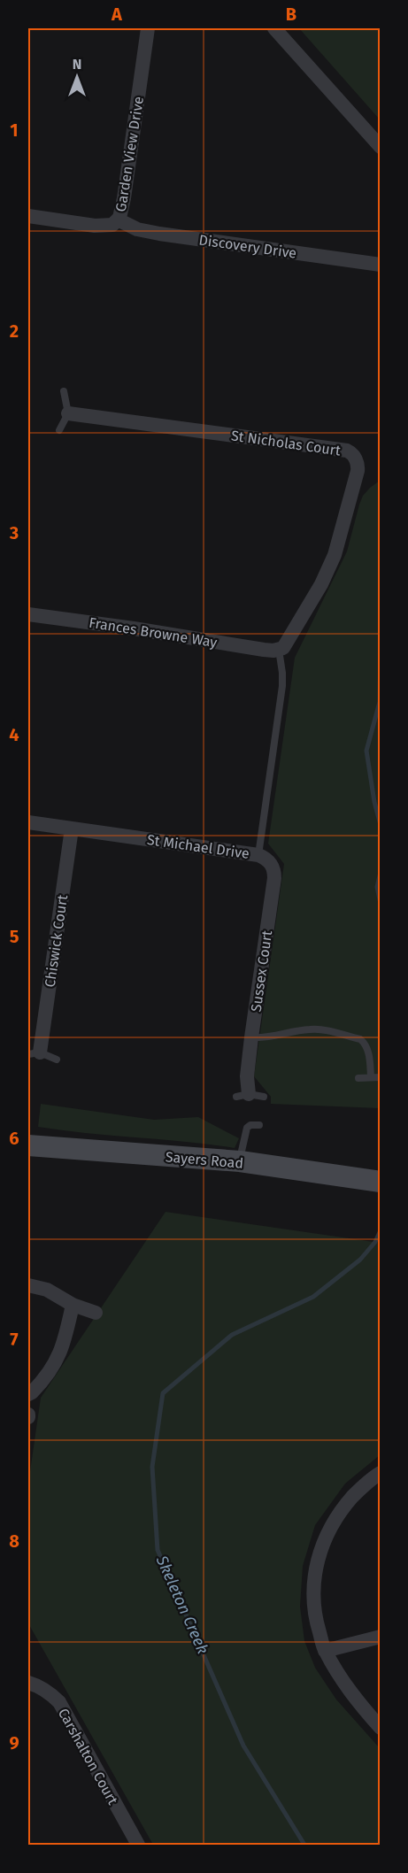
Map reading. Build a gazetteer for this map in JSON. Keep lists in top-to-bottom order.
{
  "streets": {
    "main road": ["Sayers Road"],
    "street": [
      "Garden View Drive",
      "Discovery Drive",
      "St Nicholas Court",
      "Frances Browne Way",
      "St Michael Drive",
      "Chiswick Court",
      "Sussex Court",
      "Carshalton Court"
    ]
  },
  "crossings": [
    ["Garden View Drive", "Discovery Drive"],
    ["St Nicholas Court", "Frances Browne Way"],
    ["St Nicholas Court", "St Michael Drive"],
    ["Frances Browne Way", "St Michael Drive"],
    ["St Michael Drive", "Chiswick Court"],
    ["St Michael Drive", "Sussex Court"]
  ],
  "water": ["Skeleton Creek"],
  "north": "top",
  "grid": {
    "columns": ["A", "B"],
    "rows": [
      "1",
      "2",
      "3",
      "4",
      "5",
      "6",
      "7",
      "8",
      "9"
    ]
  }
}
